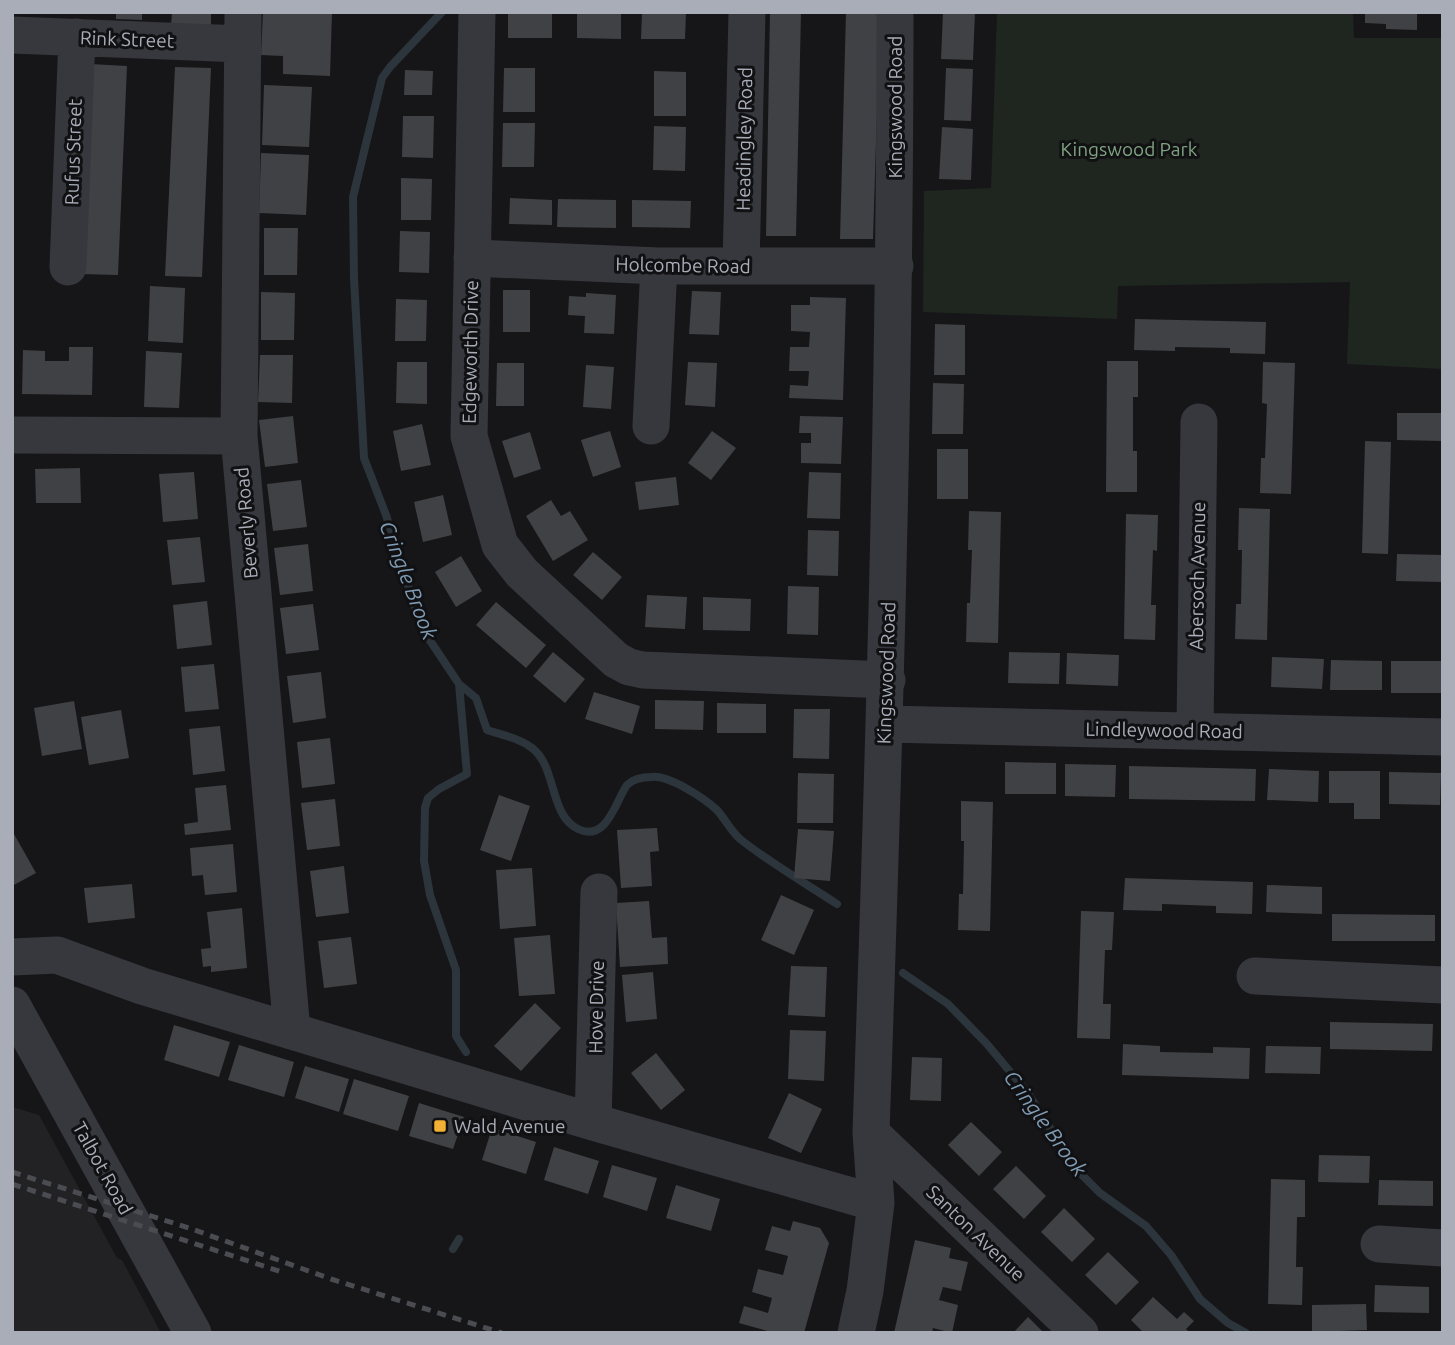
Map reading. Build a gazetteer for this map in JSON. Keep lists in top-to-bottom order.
{
  "streets": {
    "street": [
      "Rink Street",
      "Kingswood Road",
      "Headingley Road",
      "Rufus Street",
      "Holcombe Road",
      "Edgeworth Drive",
      "Beverly Road",
      "Abersoch Avenue",
      "Lindleywood Road",
      "Hove Drive",
      "Talbot Road",
      "Santon Avenue"
    ]
  },
  "crossings": [
    ["Rink Street", "Rufus Street"],
    ["Rink Street", "Beverly Road"],
    ["Kingswood Road", "Holcombe Road"],
    ["Kingswood Road", "Edgeworth Drive"],
    ["Kingswood Road", "Lindleywood Road"],
    ["Kingswood Road", "Santon Avenue"],
    ["Headingley Road", "Holcombe Road"],
    ["Holcombe Road", "Edgeworth Drive"],
    ["Abersoch Avenue", "Lindleywood Road"]
  ],
  "water": ["Cringle Brook"],
  "parks": ["Kingswood Park"],
  "places": {
    "transit": ["Wald Avenue"]
  }
}
